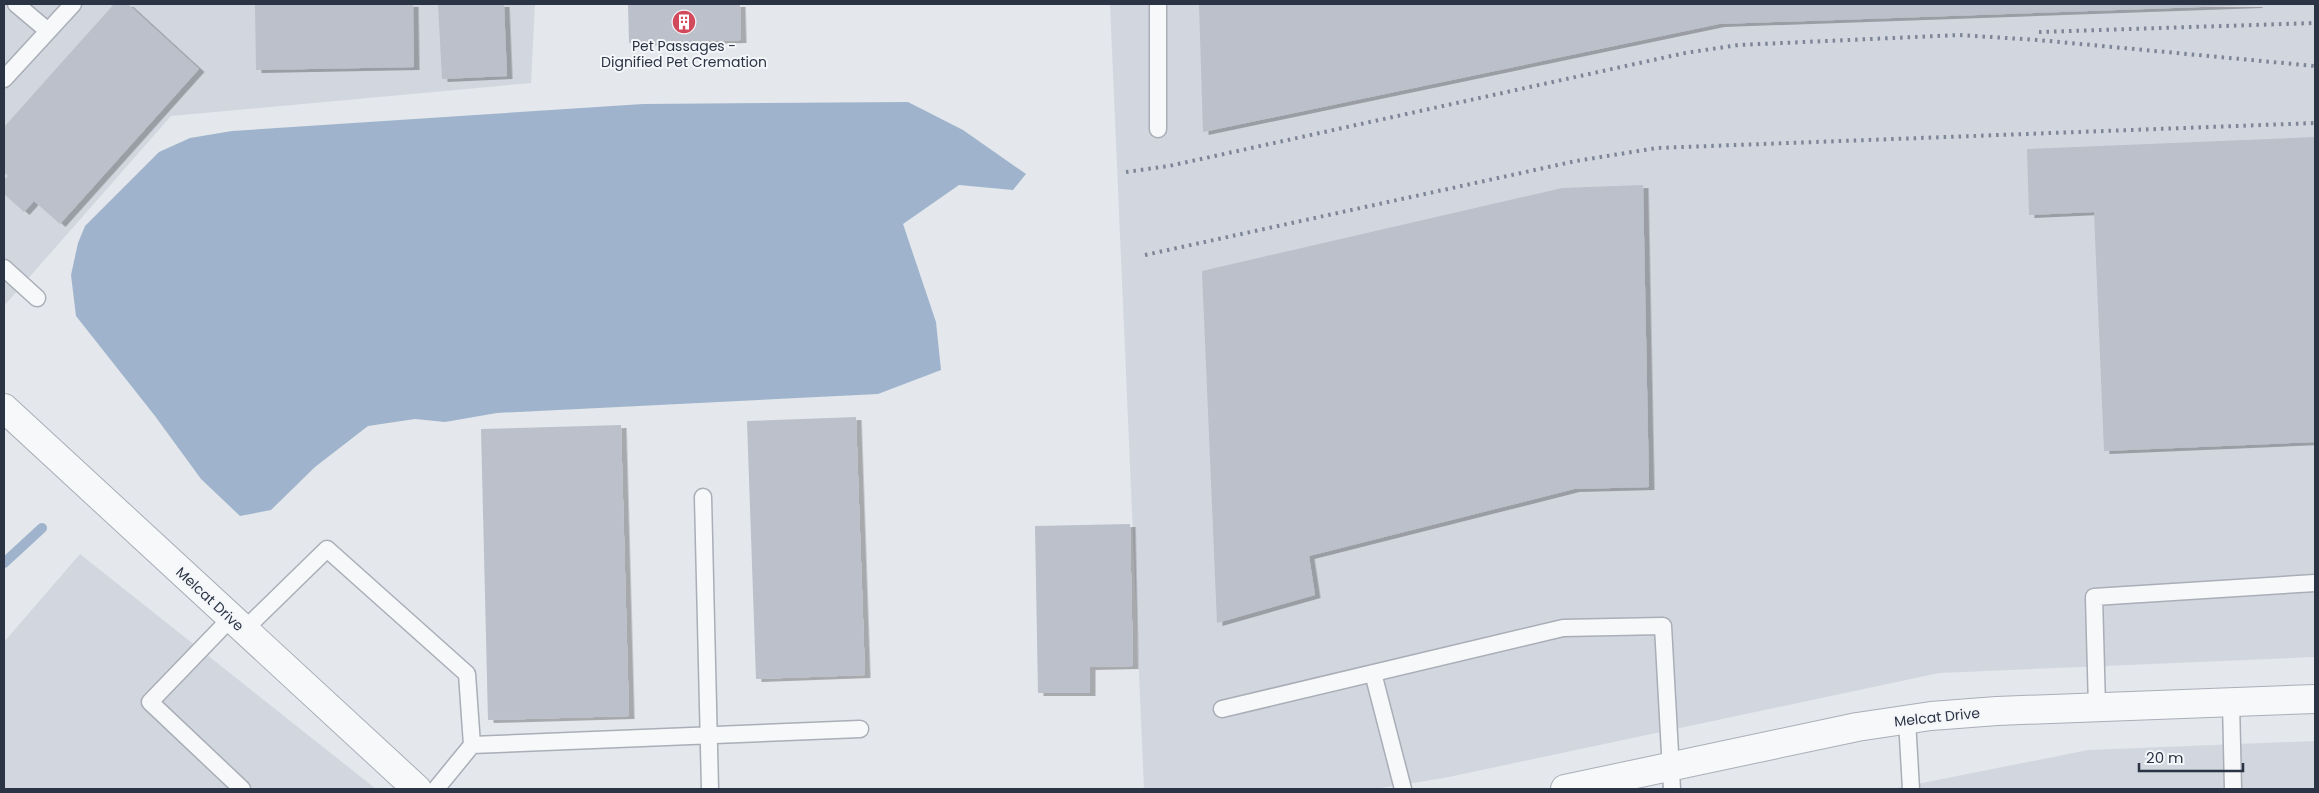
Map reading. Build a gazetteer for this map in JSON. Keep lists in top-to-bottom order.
{
  "streets": {
    "street": ["Melcat Drive"]
  },
  "places": {
    "building": ["Pet Passages - Dignified Pet Cremation"]
  },
  "scale_bar": "20 m"
}
